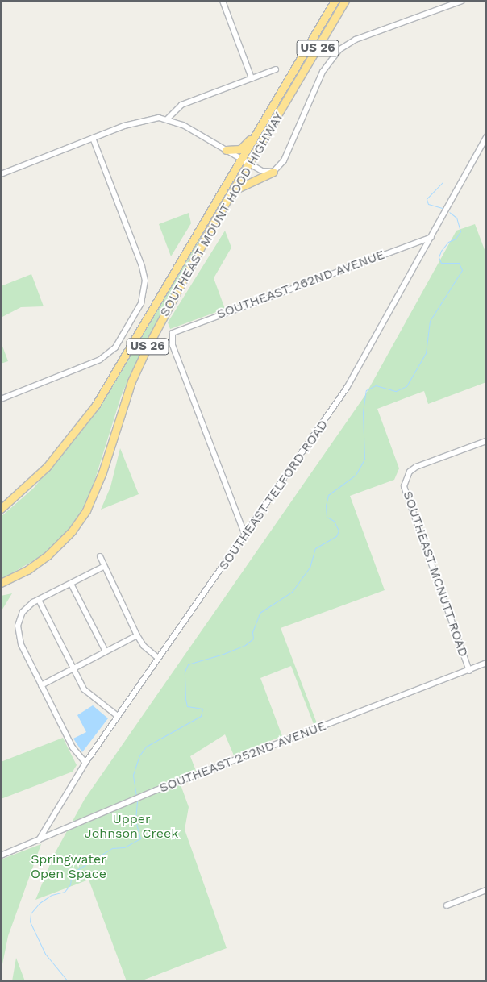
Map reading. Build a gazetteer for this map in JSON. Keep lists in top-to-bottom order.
{
  "streets": {
    "highway": ["US 26", "SOUTHEAST MOUNT HOOD HIGHWAY"],
    "street": [
      "SOUTHEAST 262ND AVENUE",
      "SOUTHEAST TELFORD ROAD",
      "SOUTHEAST MCNUTT ROAD",
      "SOUTHEAST 252ND AVENUE"
    ]
  },
  "crossings": [
    ["SOUTHEAST 262ND AVENUE", "SOUTHEAST TELFORD ROAD"],
    ["SOUTHEAST TELFORD ROAD", "SOUTHEAST 252ND AVENUE"],
    ["SOUTHEAST MCNUTT ROAD", "SOUTHEAST 252ND AVENUE"]
  ],
  "parks": ["Upper Johnson Creek", "Springwater Open Space"]
}
